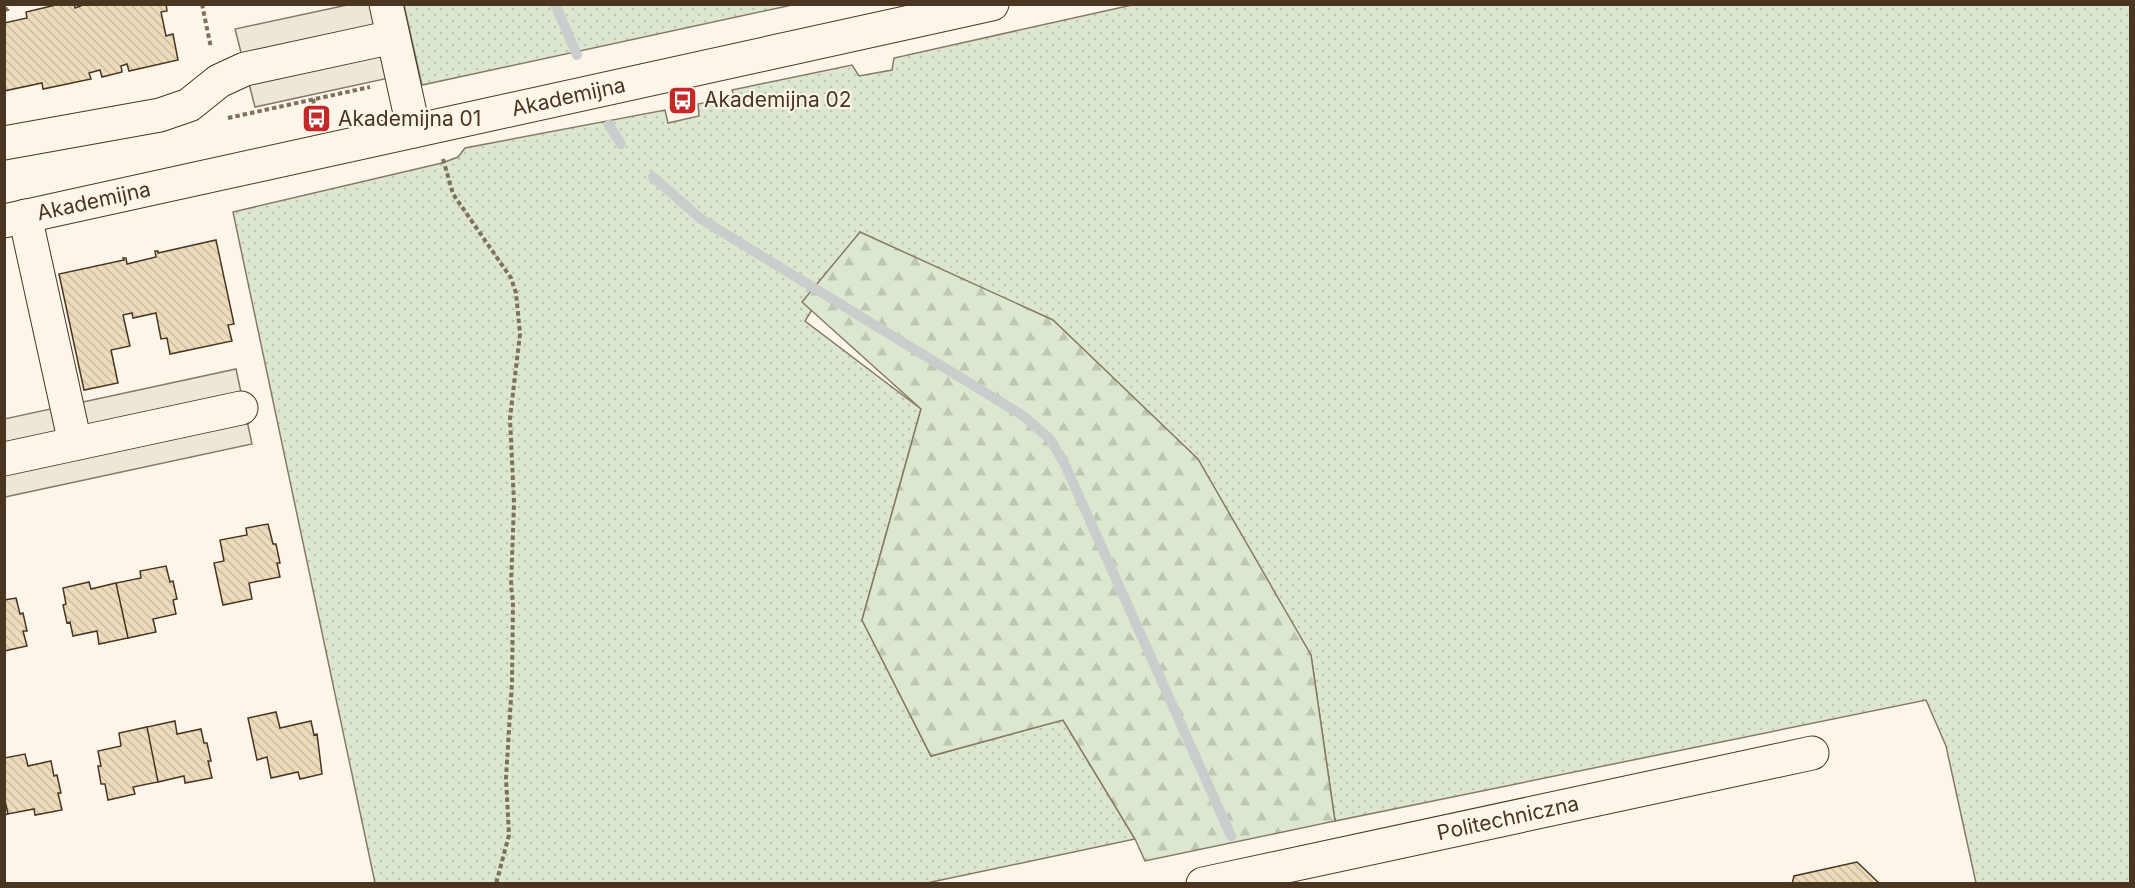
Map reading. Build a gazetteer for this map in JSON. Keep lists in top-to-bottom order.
{
  "streets": {
    "street": ["Akademijna", "Politechniczna"]
  },
  "places": {
    "bus stop": ["Akademijna 02", "Akademijna 01"]
  }
}
